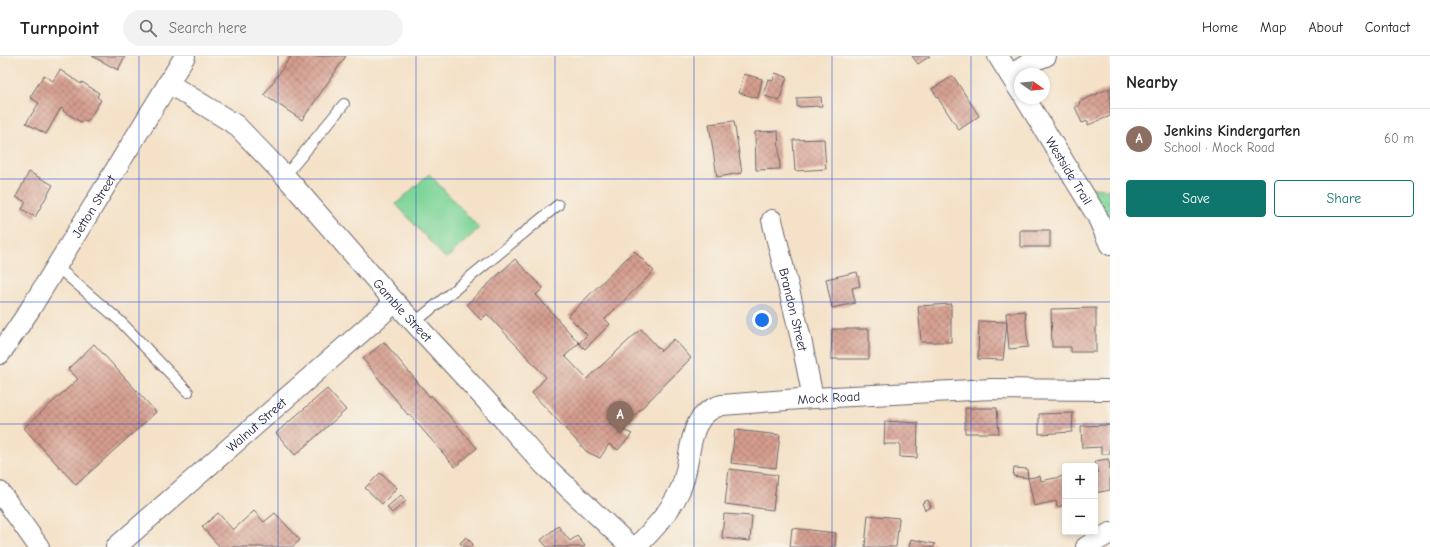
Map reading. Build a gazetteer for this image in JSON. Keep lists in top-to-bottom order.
{
  "streets": {
    "street": [
      "Westside Trail",
      "Jetton Street",
      "Brandon Street",
      "Gamble Street",
      "Mock Road",
      "Walnut Street"
    ]
  },
  "crossings": [
    ["Jetton Street", "Gamble Street"],
    ["Brandon Street", "Mock Road"],
    ["Gamble Street", "Walnut Street"]
  ],
  "north": "right",
  "page": {
    "header": "Turnpoint",
    "search": "Search here",
    "nav": [
      "Home",
      "Map",
      "About",
      "Contact"
    ],
    "heading": "Nearby",
    "list": [
      {
        "mark": "A",
        "name": "Jenkins Kindergarten",
        "note": "School · Mock Road",
        "value": "60 m"
      }
    ],
    "buttons": ["Save", "Share"],
    "pins": "A",
    "map_buttons": ["+", "−"]
  }
}
